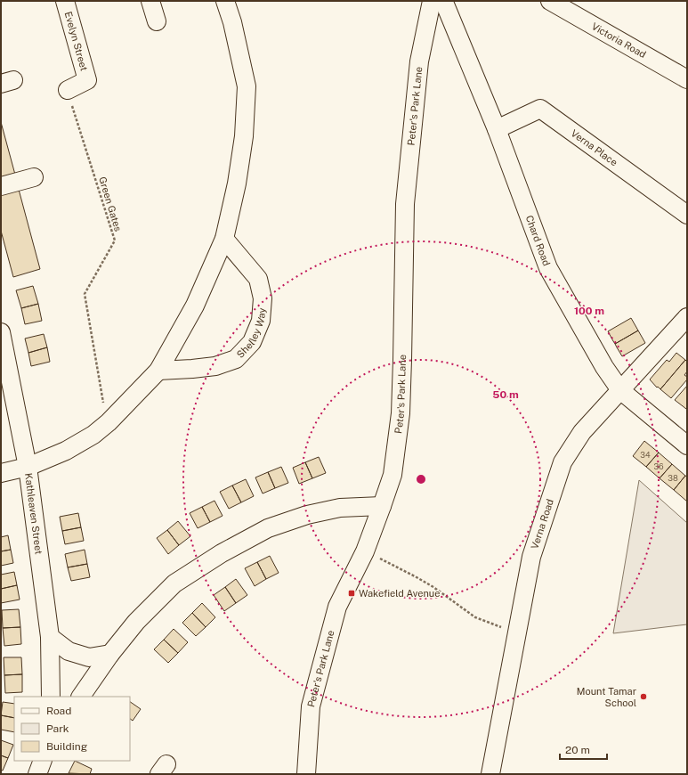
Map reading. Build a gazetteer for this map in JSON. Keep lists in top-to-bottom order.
{
  "streets": {
    "street": [
      "Victoria Road",
      "Evelyn Street",
      "Peter's Park Lane",
      "Verna Place",
      "Chard Road",
      "Shelley Way",
      "Kathleaven Street",
      "Verna Road"
    ],
    "path": ["Green Gates"]
  },
  "crossings": [
    ["Evelyn Street", "Green Gates"],
    ["Verna Place", "Chard Road"],
    ["Chard Road", "Verna Road"]
  ],
  "places": {
    "transit": ["Wakefield Avenue"],
    "other": ["Mount Tamar School"]
  },
  "house_numbers": ["34", "36", "38"],
  "legend": ["Road", "Park", "Building"],
  "scale_bar": "20 m",
  "rings": ["100 m", "50 m"]
}
